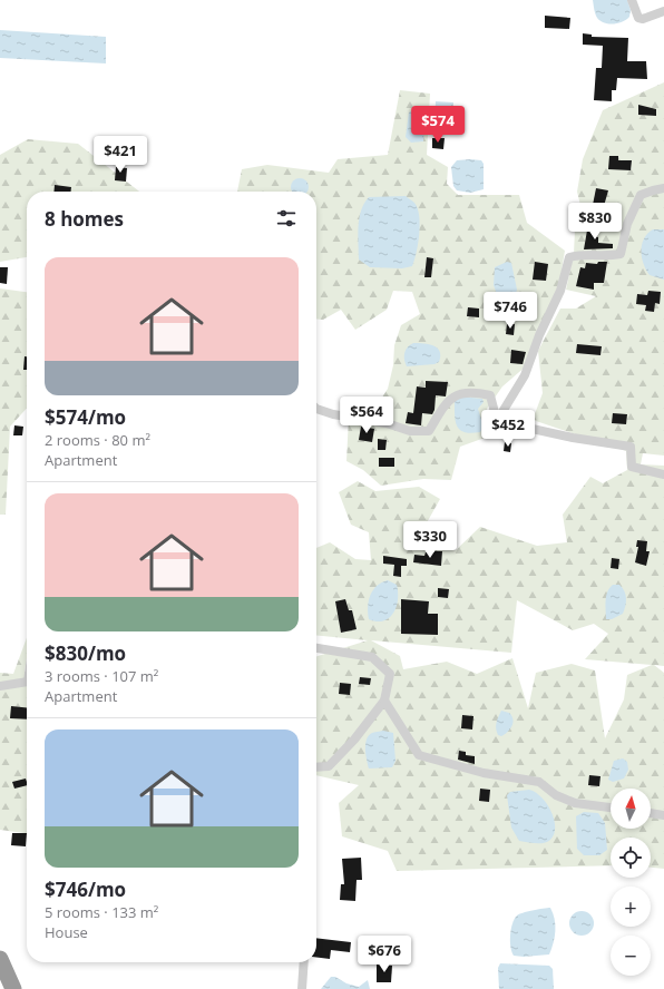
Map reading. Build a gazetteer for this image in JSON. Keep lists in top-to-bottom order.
{
  "north": "top",
  "page": {
    "price": [
      "$574",
      "$421",
      "$830",
      "$746",
      "$564",
      "$452",
      "$330",
      "$676"
    ],
    "heading": "8 homes",
    "list": [
      {
        "name": "$574/mo",
        "note": "2 rooms · 80 m² · Apartment"
      },
      {
        "name": "$830/mo",
        "note": "3 rooms · 107 m² · Apartment"
      },
      {
        "name": "$746/mo",
        "note": "5 rooms · 133 m² · House"
      }
    ],
    "map_buttons": ["+", "−"]
  }
}
